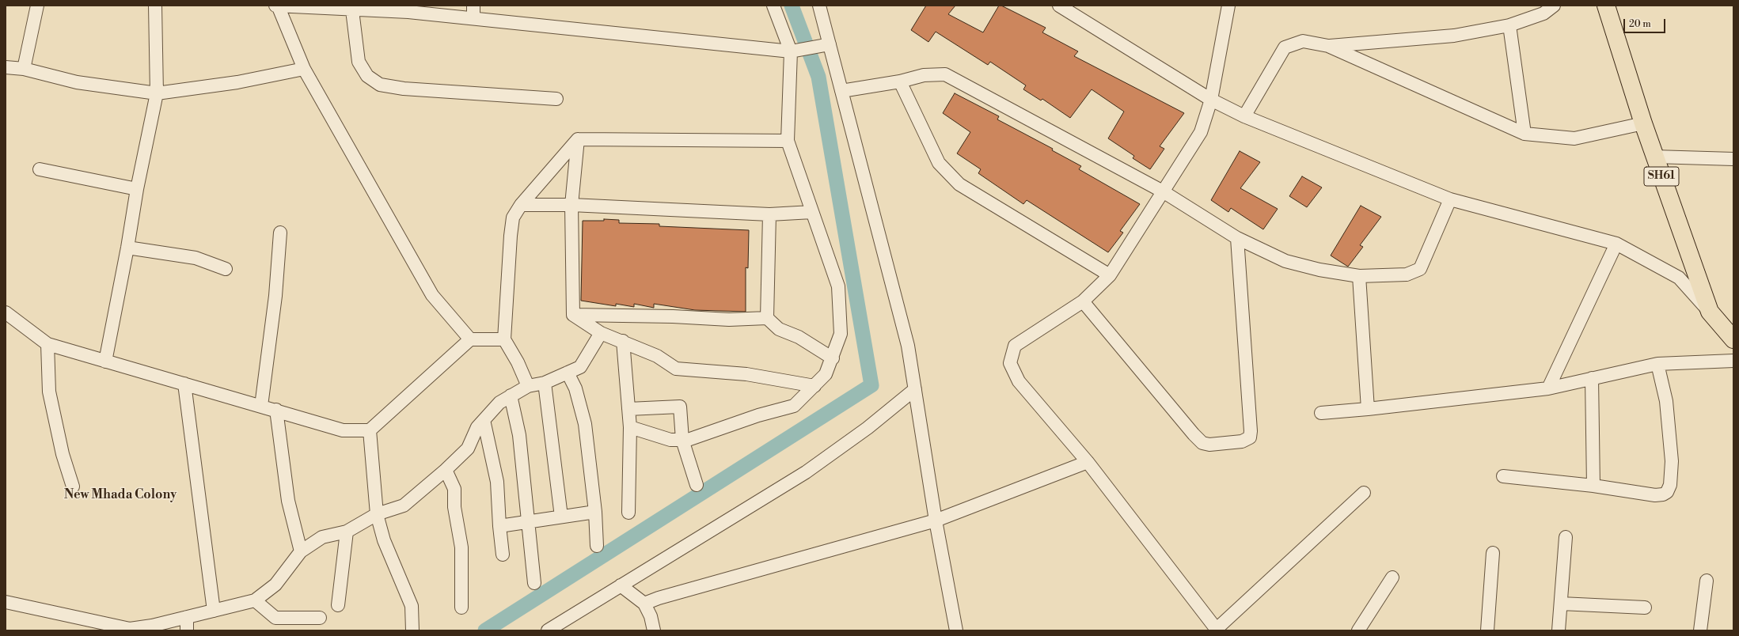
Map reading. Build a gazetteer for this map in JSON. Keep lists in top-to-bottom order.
{
  "streets": {
    "main road": ["SH61"]
  },
  "districts": ["New Mhada Colony"],
  "scale_bar": "20 m"
}
